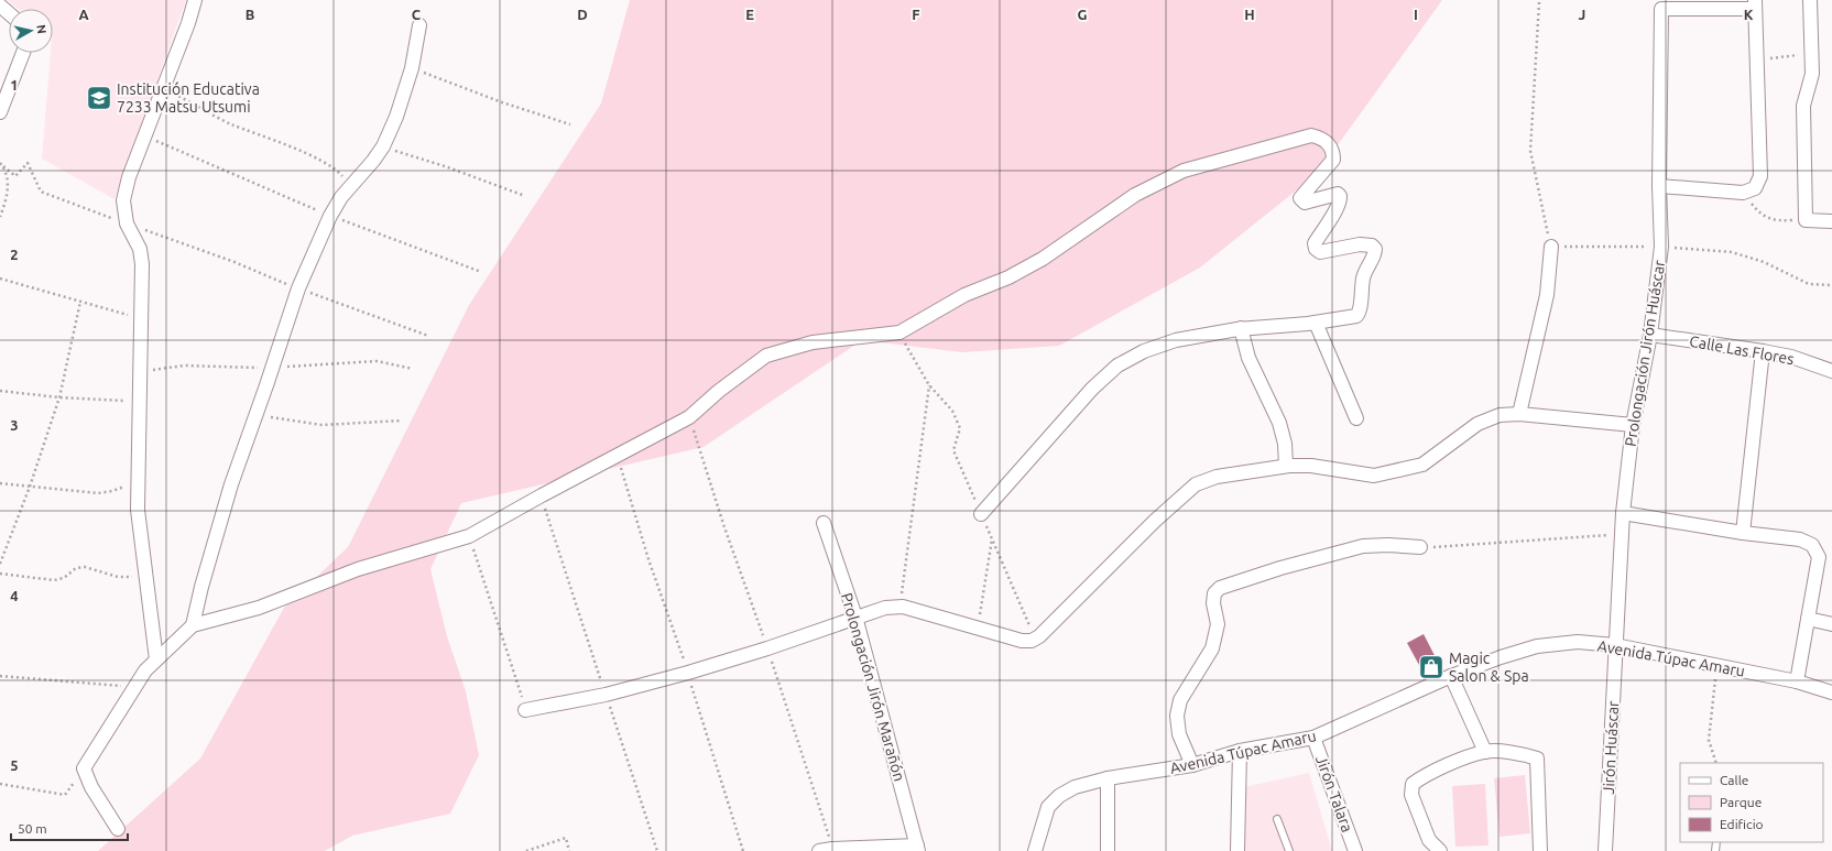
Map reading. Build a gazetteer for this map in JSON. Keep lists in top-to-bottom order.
{
  "streets": {
    "street": [
      "Calle Las Flores",
      "Prolongación Jirón Huáscar",
      "Avenida Túpac Amaru",
      "Prolongación Jirón Marañón",
      "Jirón Huáscar",
      "Jirón Talara"
    ]
  },
  "crossings": [
    ["Calle Las Flores", "Prolongación Jirón Huáscar"],
    ["Prolongación Jirón Huáscar", "Avenida Túpac Amaru"],
    ["Prolongación Jirón Huáscar", "Jirón Huáscar"],
    ["Avenida Túpac Amaru", "Jirón Huáscar"],
    ["Avenida Túpac Amaru", "Jirón Talara"]
  ],
  "places": {
    "school or university": ["Institución Educativa 7233 Matsu Utsumi"],
    "shop": ["Magic Salon & Spa"]
  },
  "legend": ["Calle", "Parque", "Edificio"],
  "scale_bar": "50 m",
  "north": "right",
  "grid": {
    "columns": [
      "A",
      "B",
      "C",
      "D",
      "E",
      "F",
      "G",
      "H",
      "I",
      "J",
      "K"
    ],
    "rows": [
      "1",
      "2",
      "3",
      "4",
      "5"
    ]
  }
}
